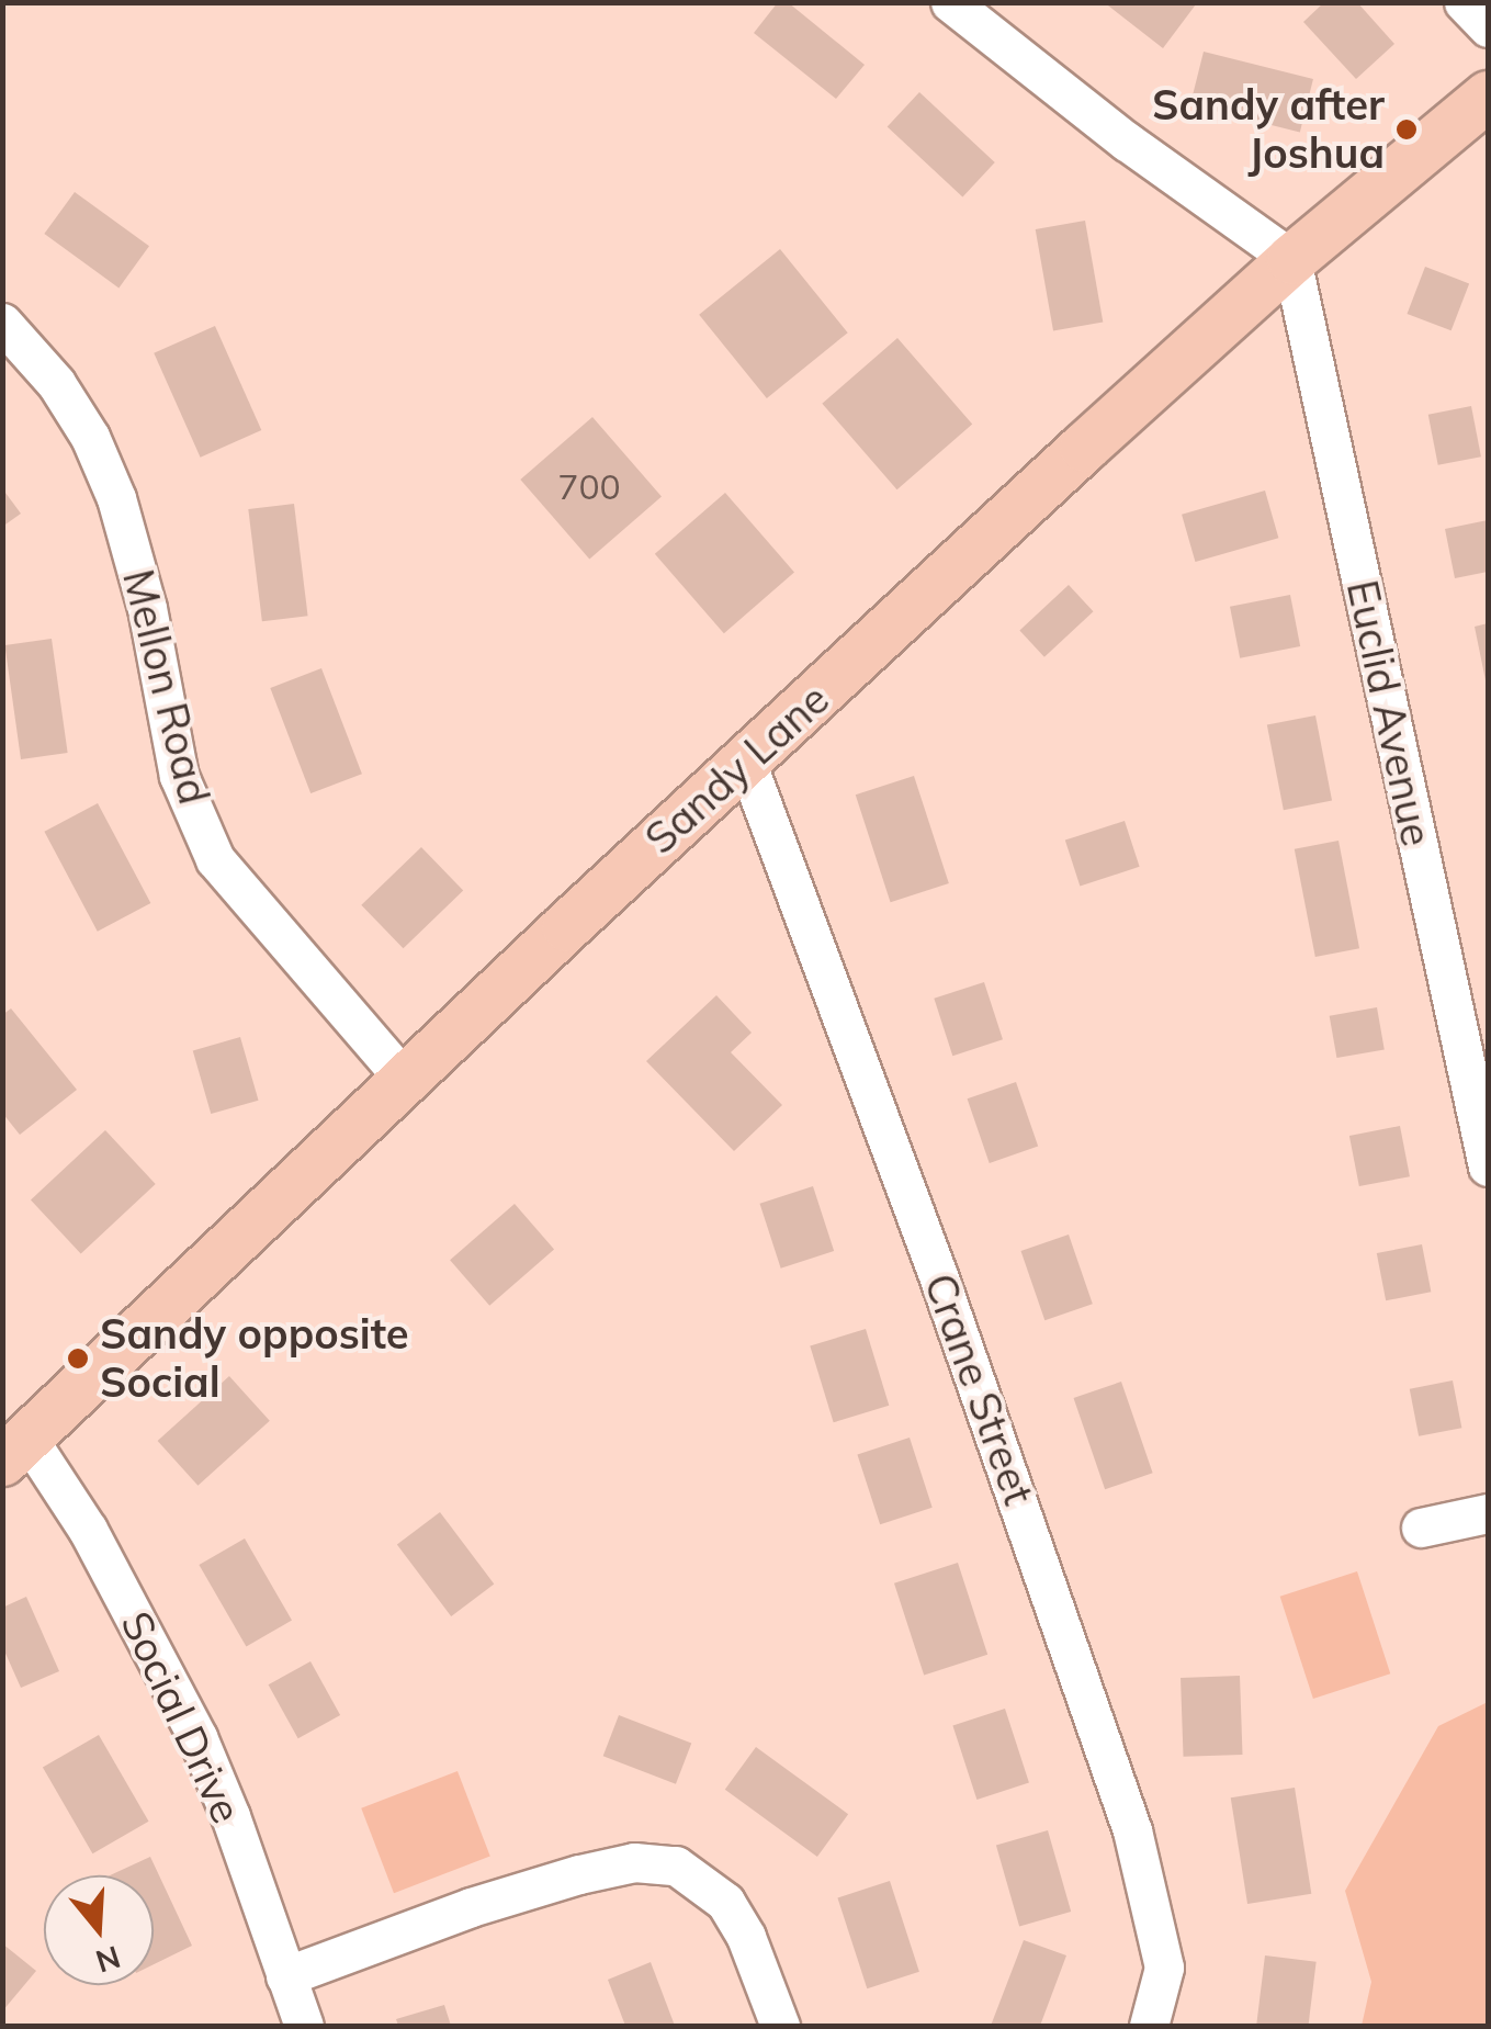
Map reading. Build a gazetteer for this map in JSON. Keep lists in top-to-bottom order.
{
  "streets": {
    "main road": ["Sandy Lane"],
    "street": [
      "Mellon Road",
      "Euclid Avenue",
      "Crane Street",
      "Social Drive"
    ]
  },
  "crossings": [
    ["Mellon Road", "Sandy Lane"],
    ["Euclid Avenue", "Sandy Lane"],
    ["Sandy Lane", "Crane Street"],
    ["Sandy Lane", "Social Drive"]
  ],
  "places": ["Sandy after Joshua", "Sandy opposite Social"],
  "house_numbers": ["700"],
  "north": "bottom"
}
